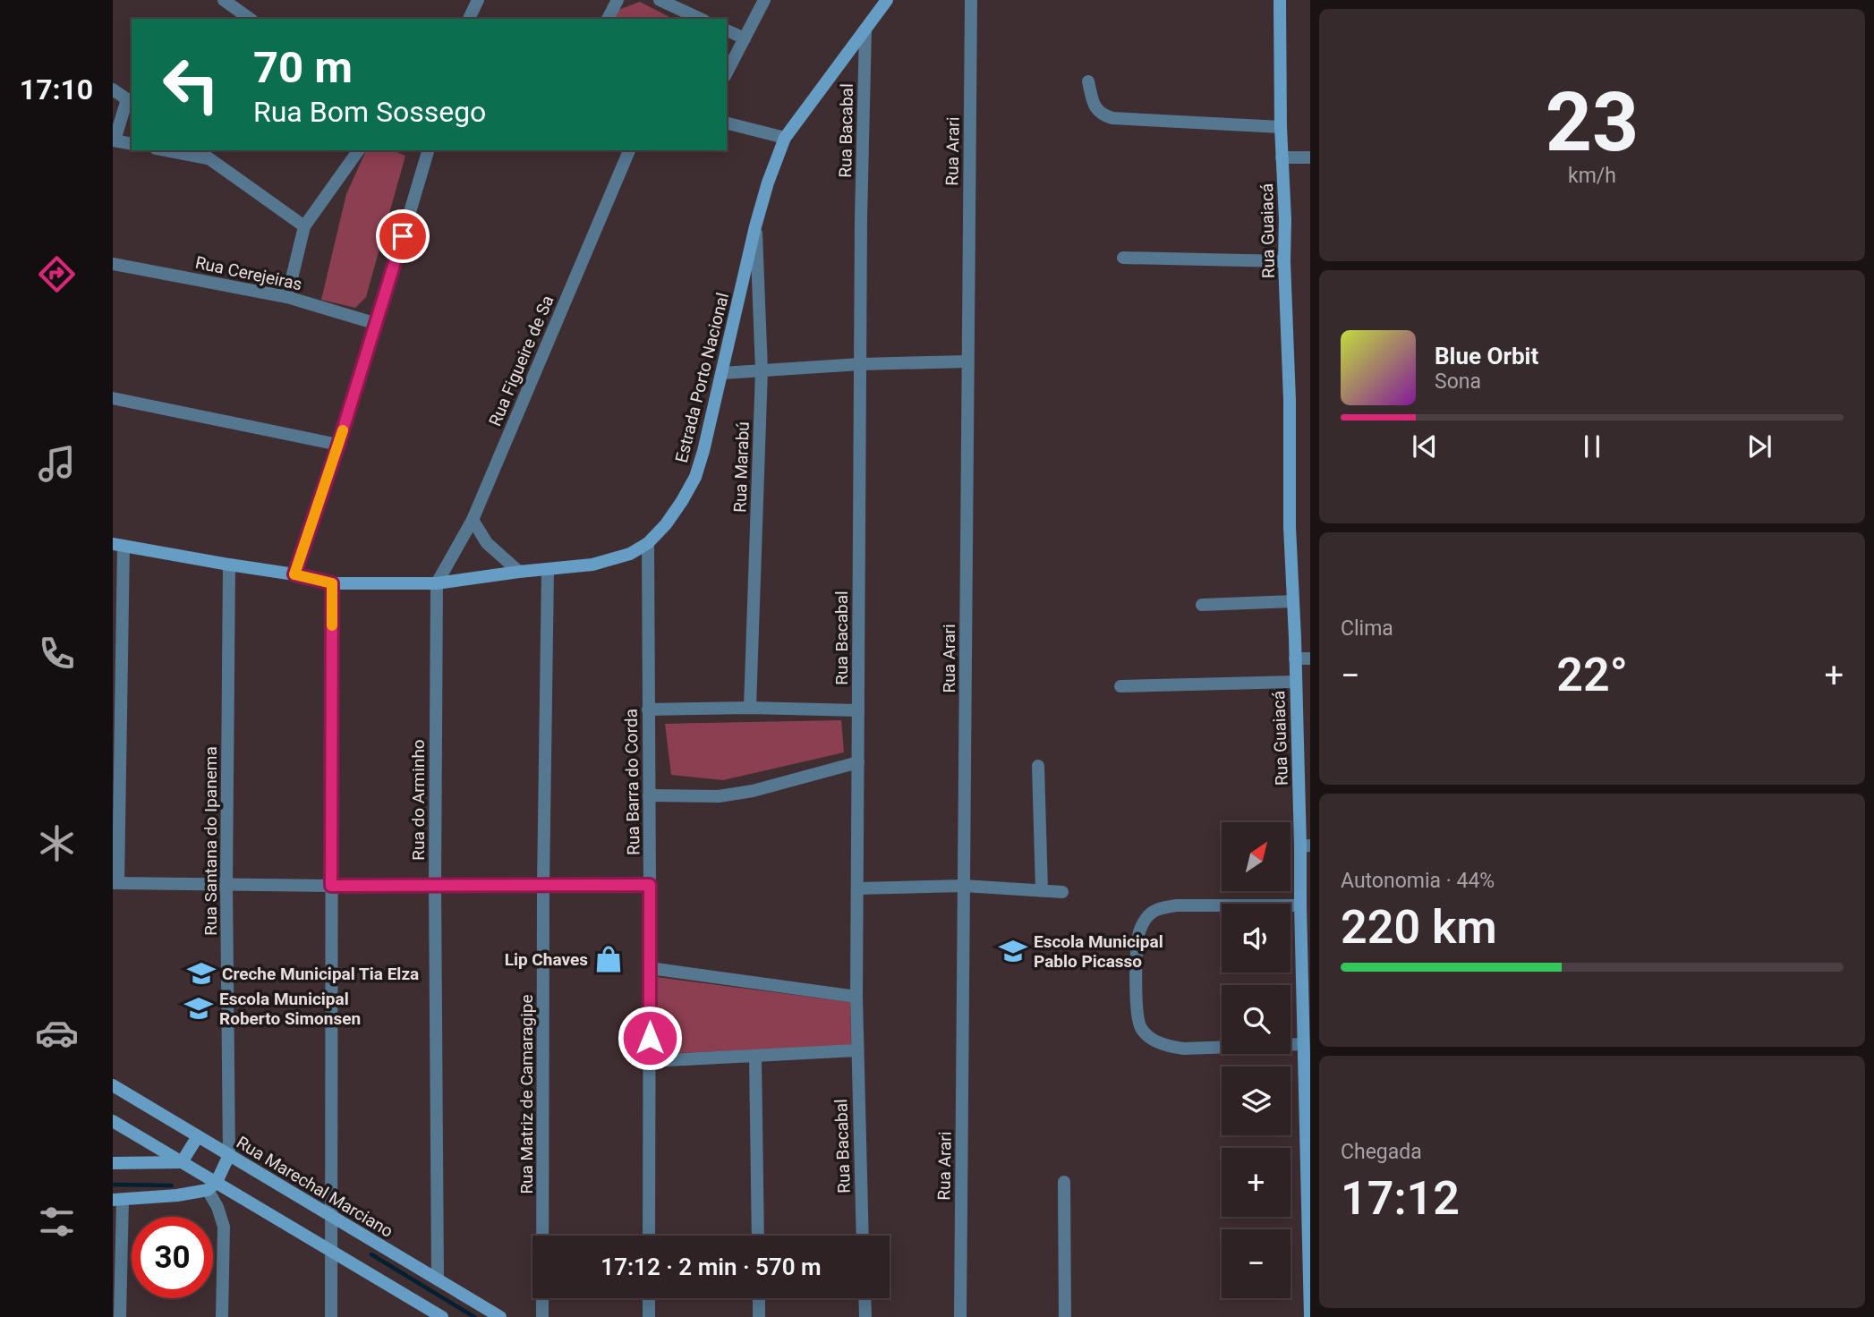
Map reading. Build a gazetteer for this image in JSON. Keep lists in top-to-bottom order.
{
  "streets": {
    "street": [
      "Rua Bacabal",
      "Rua Arari",
      "Rua Guaiacá",
      "Rua Cerejeiras",
      "Rua Figueire de Sa",
      "Estrada Porto Nacional",
      "Rua Marabú",
      "Rua Barra do Corda",
      "Rua do Arminho",
      "Rua Santana do Ipanema",
      "Rua Matriz de Camaragipe",
      "Rua Marechal Marciano"
    ]
  },
  "crossings": [
    ["Rua Bacabal", "Estrada Porto Nacional"],
    ["Rua Figueire de Sa", "Estrada Porto Nacional"],
    ["Rua Figueire de Sa", "Rua do Arminho"],
    ["Estrada Porto Nacional", "Rua Marabú"],
    ["Estrada Porto Nacional", "Rua Barra do Corda"],
    ["Estrada Porto Nacional", "Rua do Arminho"],
    ["Estrada Porto Nacional", "Rua Santana do Ipanema"],
    ["Estrada Porto Nacional", "Rua Matriz de Camaragipe"],
    ["Rua do Arminho", "Rua Marechal Marciano"],
    ["Rua Santana do Ipanema", "Rua Marechal Marciano"]
  ],
  "places": {
    "school or university": ["Escola Municipal Pablo Picasso", "Creche Municipal Tia Elza", "Escola Municipal Roberto Simonsen"],
    "shop": ["Lip Chaves"]
  },
  "north": "top right",
  "page": {
    "tabs": "17:10",
    "tile": [
      ["23", "km/h"],
      "Clima",
      ["Autonomia · 44%", "220 km"],
      ["Chegada", "17:12"]
    ],
    "turn": ["70 m", "Rua Bom Sossego"],
    "song": ["Blue Orbit", "Sona"],
    "heat": ["−", "22°", "+"],
    "map_buttons": ["+", "−"],
    "limit": "30",
    "trip": "17:12 · 2 min · 570 m"
  }
}
